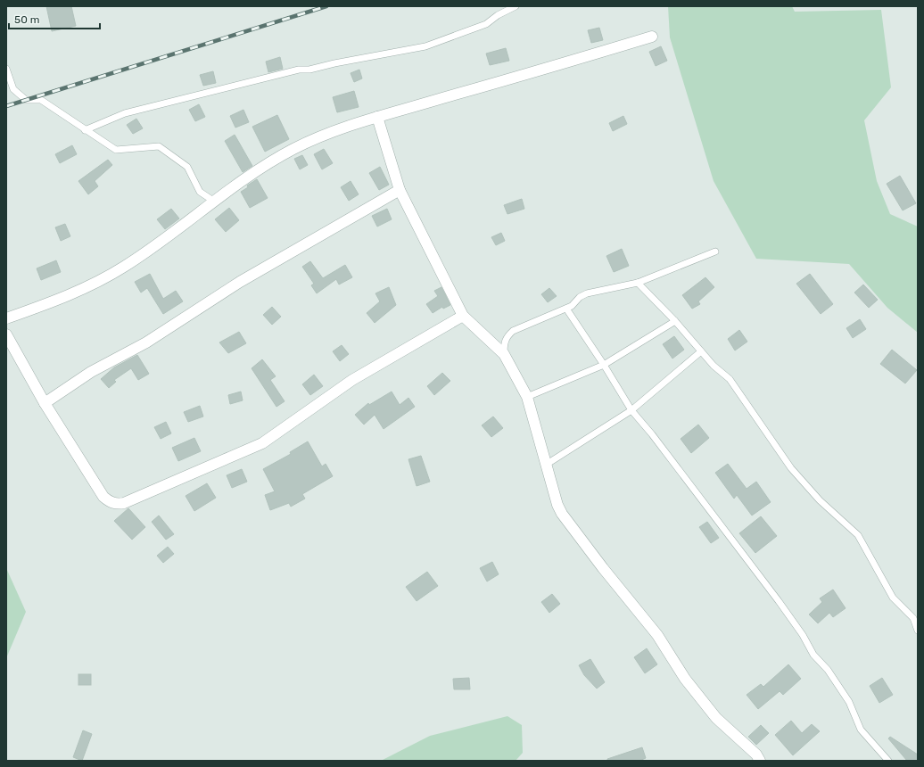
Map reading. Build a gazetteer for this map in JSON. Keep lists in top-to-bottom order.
{
  "scale_bar": "50 m"
}
